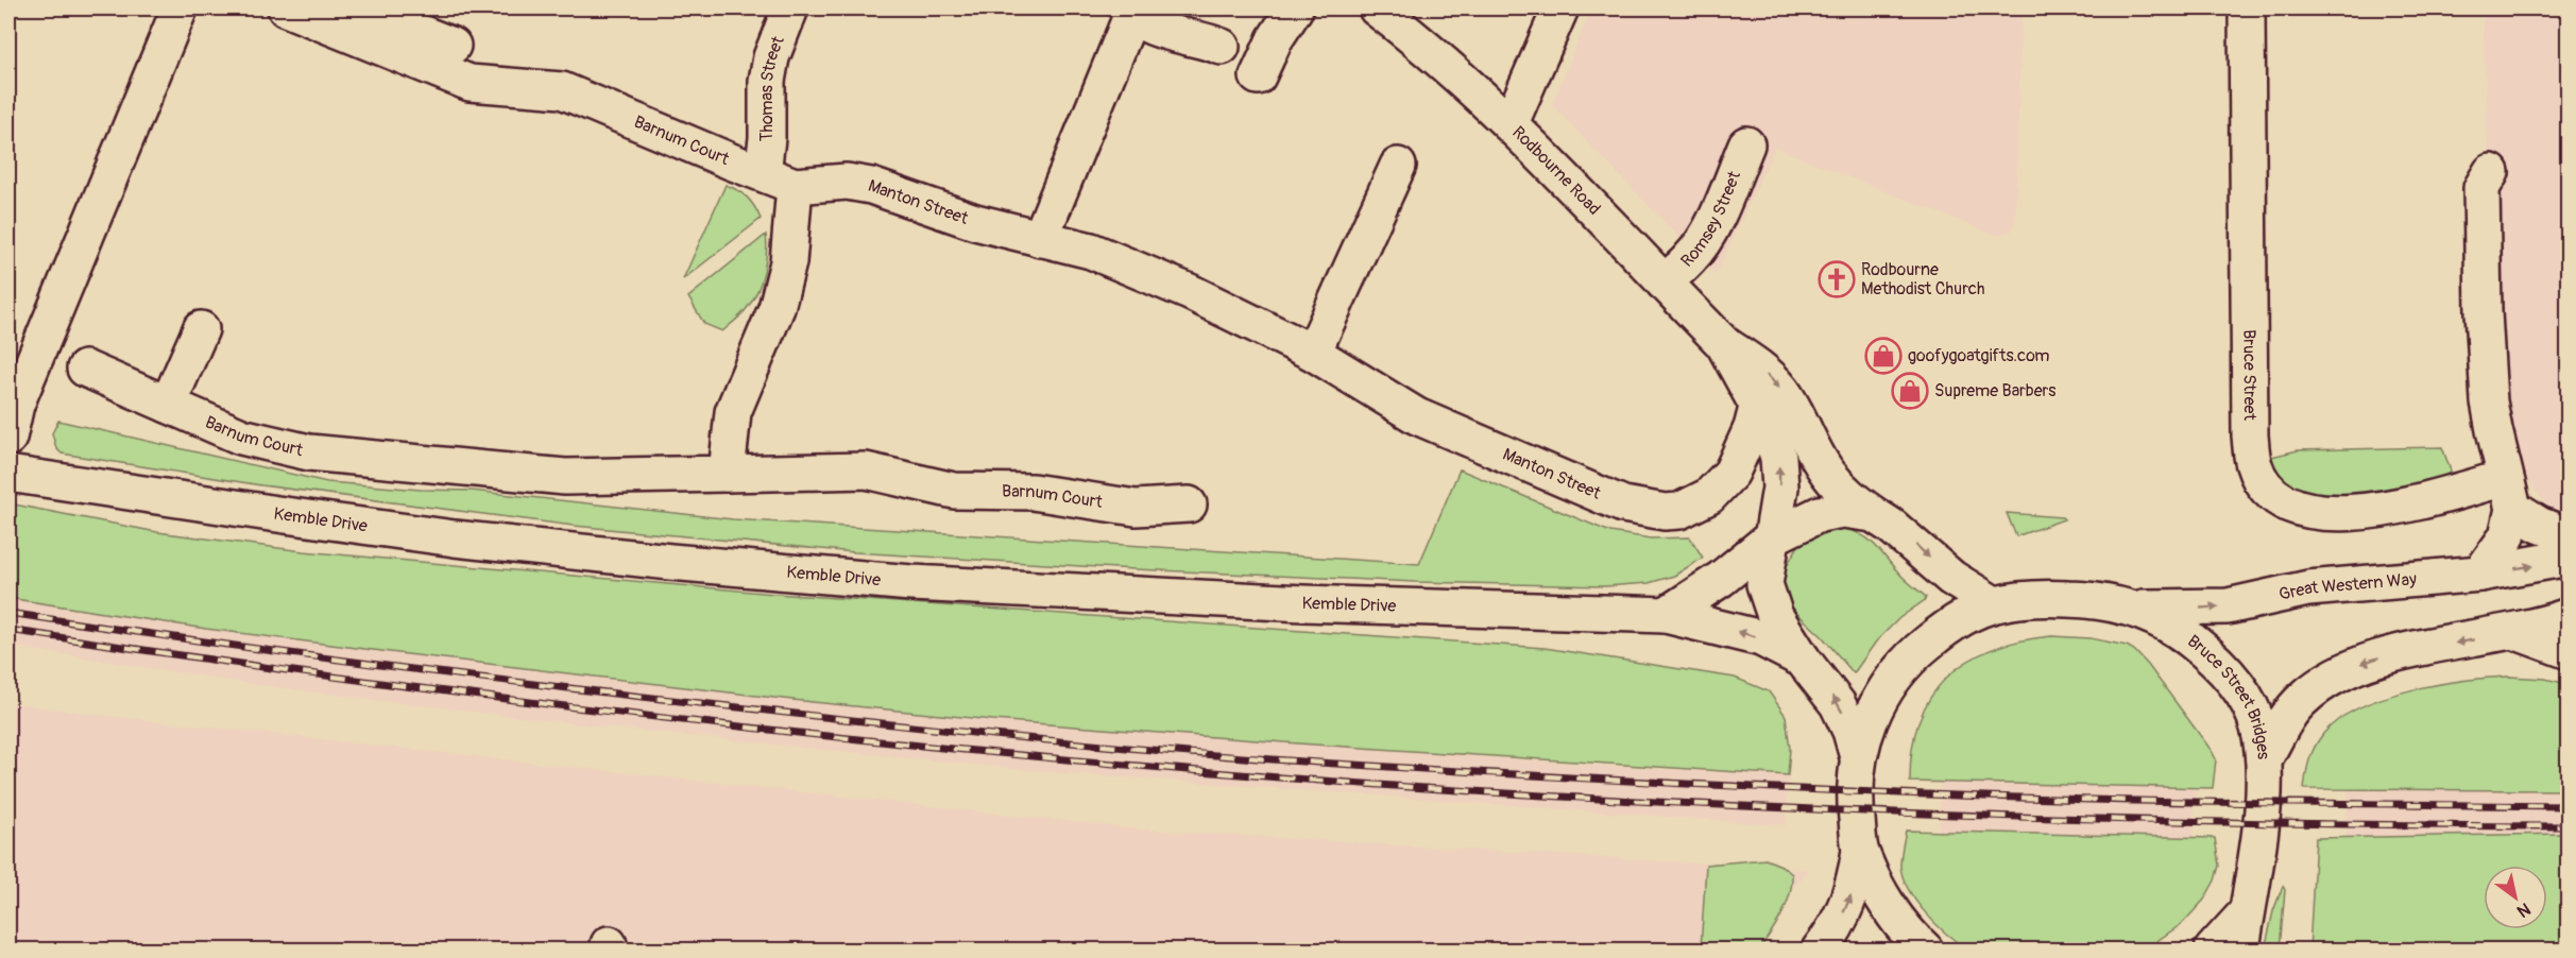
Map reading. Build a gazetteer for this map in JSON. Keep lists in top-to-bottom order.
{
  "streets": {
    "street": [
      "Thomas Street",
      "Barnum Court",
      "Rodbourne Road",
      "Manton Street",
      "Romsey Street",
      "Bruce Street",
      "Kemble Drive",
      "Great Western Way",
      "Bruce Street Bridges"
    ]
  },
  "crossings": [
    ["Thomas Street", "Barnum Court"],
    ["Thomas Street", "Manton Street"],
    ["Barnum Court", "Manton Street"],
    ["Rodbourne Road", "Manton Street"],
    ["Rodbourne Road", "Romsey Street"],
    ["Rodbourne Road", "Bruce Street Bridges"],
    ["Kemble Drive", "Bruce Street Bridges"],
    ["Great Western Way", "Bruce Street Bridges"]
  ],
  "one_way": ["Great Western Way"],
  "places": {
    "church": ["Rodbourne Methodist Church"],
    "shop": ["goofygoatgifts.com", "Supreme Barbers"]
  },
  "north": "bottom right"
}
